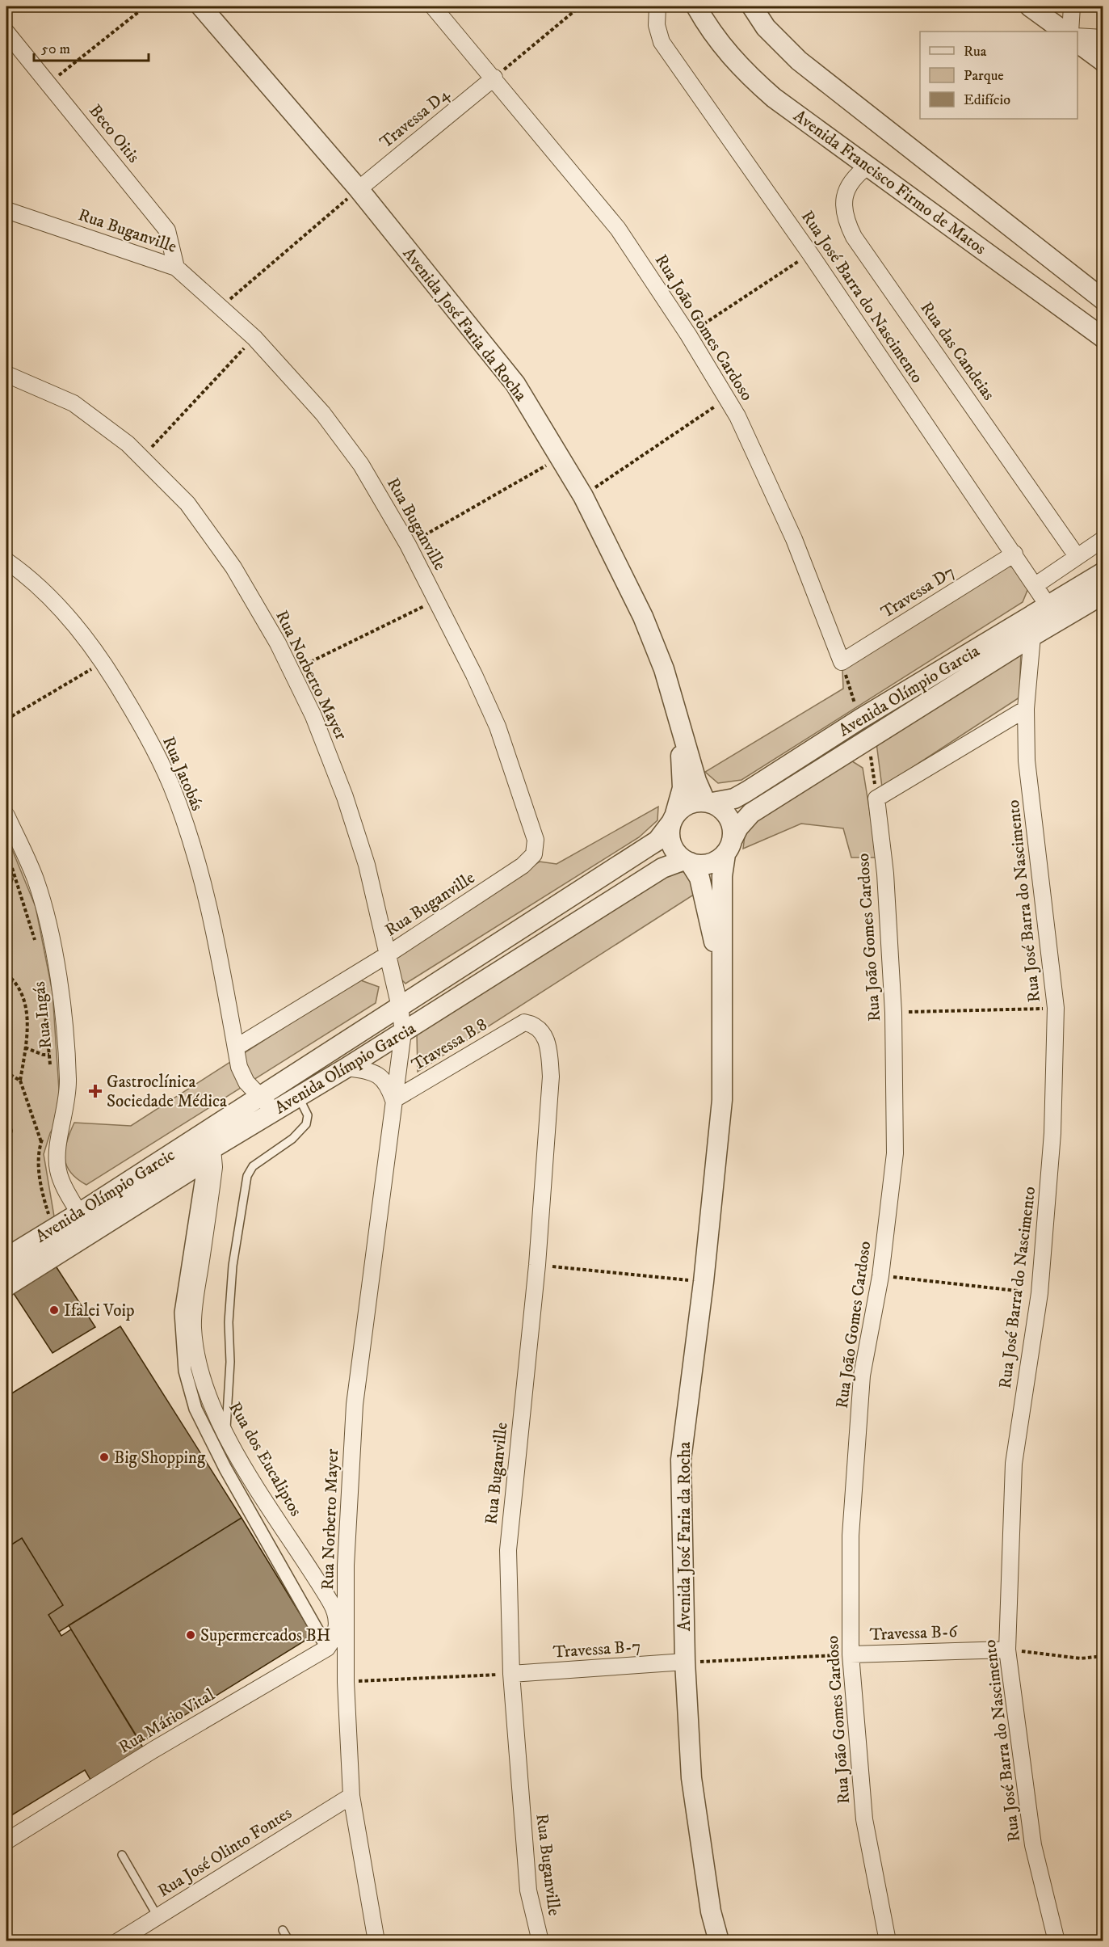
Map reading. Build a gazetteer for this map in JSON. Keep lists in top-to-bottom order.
{
  "streets": {
    "street": [
      "Travessa D4",
      "Beco Oitis",
      "Avenida Francisco Firmo de Matos",
      "Rua Buganville",
      "Rua José Barra do Nascimento",
      "Avenida José Faria da Rocha",
      "Rua João Gomes Cardoso",
      "Rua das Candeias",
      "Travessa D7",
      "Rua Norberto Mayer",
      "Avenida Olímpio Garcia",
      "Rua Jatobás",
      "Rua Ingás",
      "Travessa B 8",
      "Avenida Olímpio Garcic",
      "Rua dos Eucaliptos",
      "Travessa B-6",
      "Travessa B-7",
      "Rua Mário Vital",
      "Rua José Olinto Fontes"
    ]
  },
  "crossings": [
    ["Travessa D4", "Avenida José Faria da Rocha"],
    ["Travessa D4", "Rua João Gomes Cardoso"],
    ["Beco Oitis", "Rua Buganville"],
    ["Avenida Francisco Firmo de Matos", "Rua das Candeias"],
    ["Rua Buganville", "Rua Norberto Mayer"],
    ["Rua Buganville", "Travessa B 8"],
    ["Rua Buganville", "Travessa B-7"],
    ["Rua José Barra do Nascimento", "Travessa D7"],
    ["Rua José Barra do Nascimento", "Avenida Olímpio Garcia"],
    ["Rua José Barra do Nascimento", "Travessa B-6"],
    ["Avenida José Faria da Rocha", "Avenida Olímpio Garcia"],
    ["Avenida José Faria da Rocha", "Travessa B-7"],
    ["Rua João Gomes Cardoso", "Travessa D7"],
    ["Rua João Gomes Cardoso", "Travessa B-6"],
    ["Rua Norberto Mayer", "Avenida Olímpio Garcia"],
    ["Rua Norberto Mayer", "Travessa B 8"],
    ["Rua Norberto Mayer", "Rua José Olinto Fontes"],
    ["Avenida Olímpio Garcia", "Rua Jatobás"],
    ["Avenida Olímpio Garcia", "Avenida Olímpio Garcic"],
    ["Avenida Olímpio Garcia", "Rua dos Eucaliptos"],
    ["Rua Ingás", "Avenida Olímpio Garcic"],
    ["Avenida Olímpio Garcic", "Rua dos Eucaliptos"],
    ["Rua dos Eucaliptos", "Rua Mário Vital"]
  ],
  "places": {
    "health": ["Gastroclínica Sociedade Médica"],
    "other": ["Ifalei Voip", "Big Shopping", "Supermercados BH"]
  },
  "legend": ["Rua", "Parque", "Edifício"],
  "scale_bar": "50 m"
}
